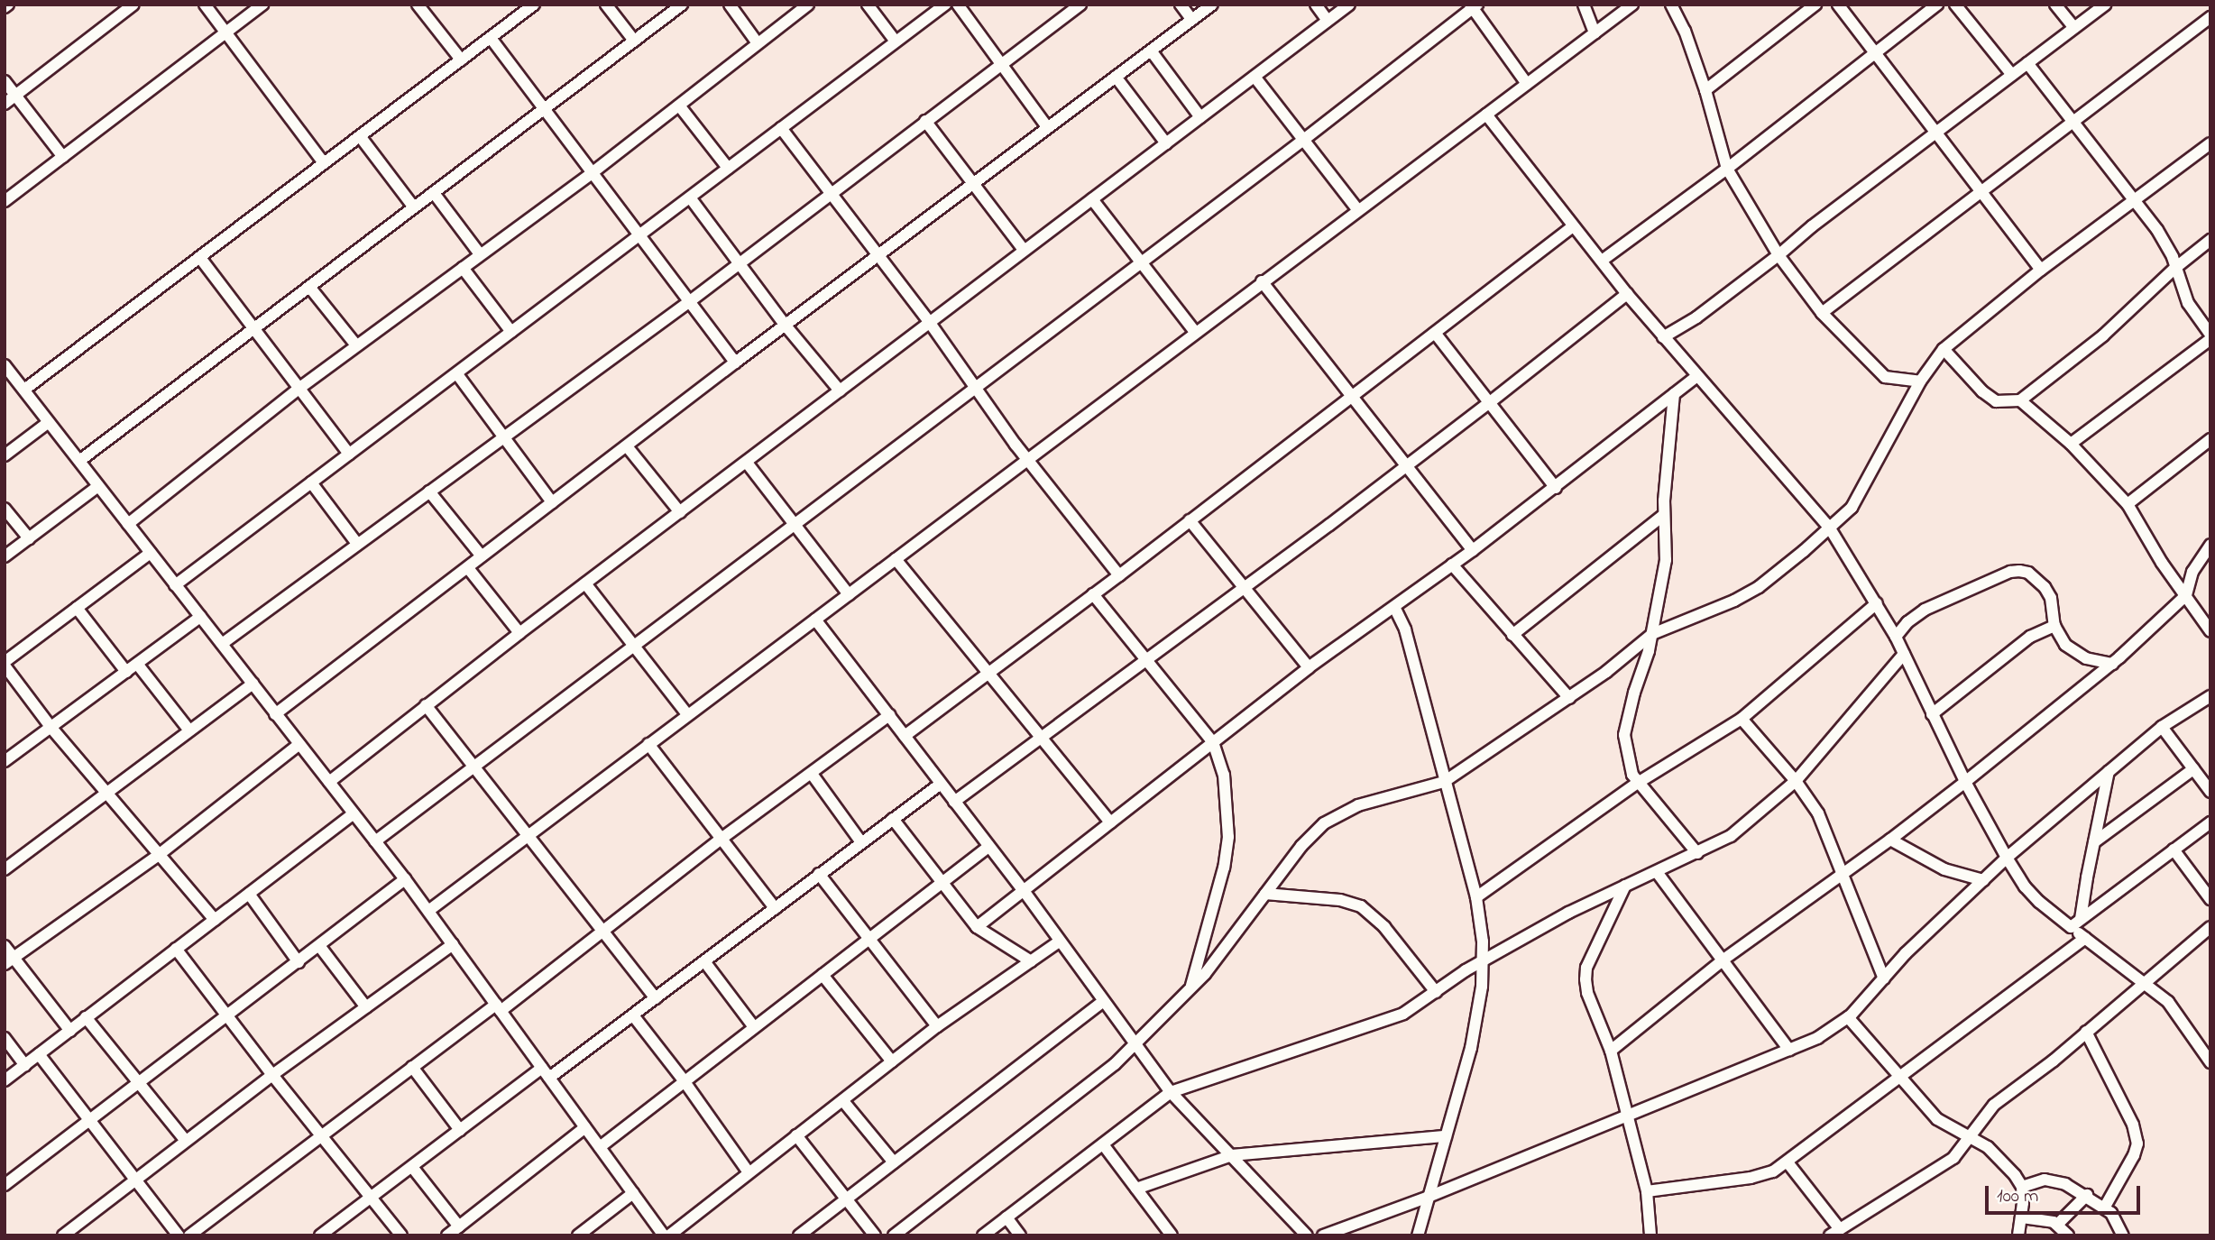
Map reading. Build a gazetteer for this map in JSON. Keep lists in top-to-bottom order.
{
  "scale_bar": "100 m"
}
